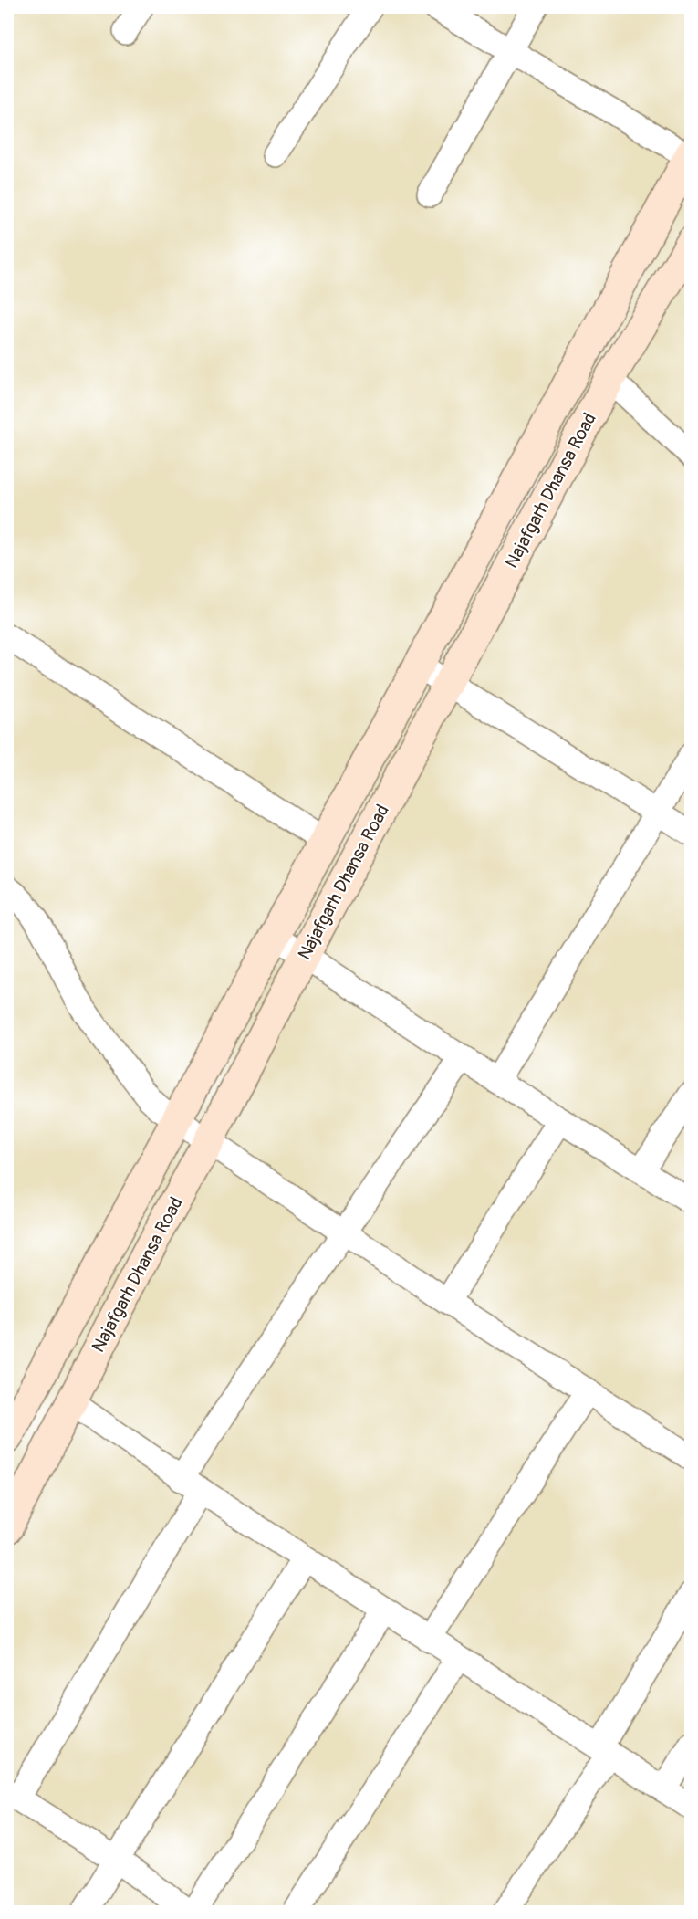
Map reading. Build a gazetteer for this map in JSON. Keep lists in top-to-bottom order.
{
  "streets": {
    "main road": ["Najafgarh Dhansa Road"]
  }
}
